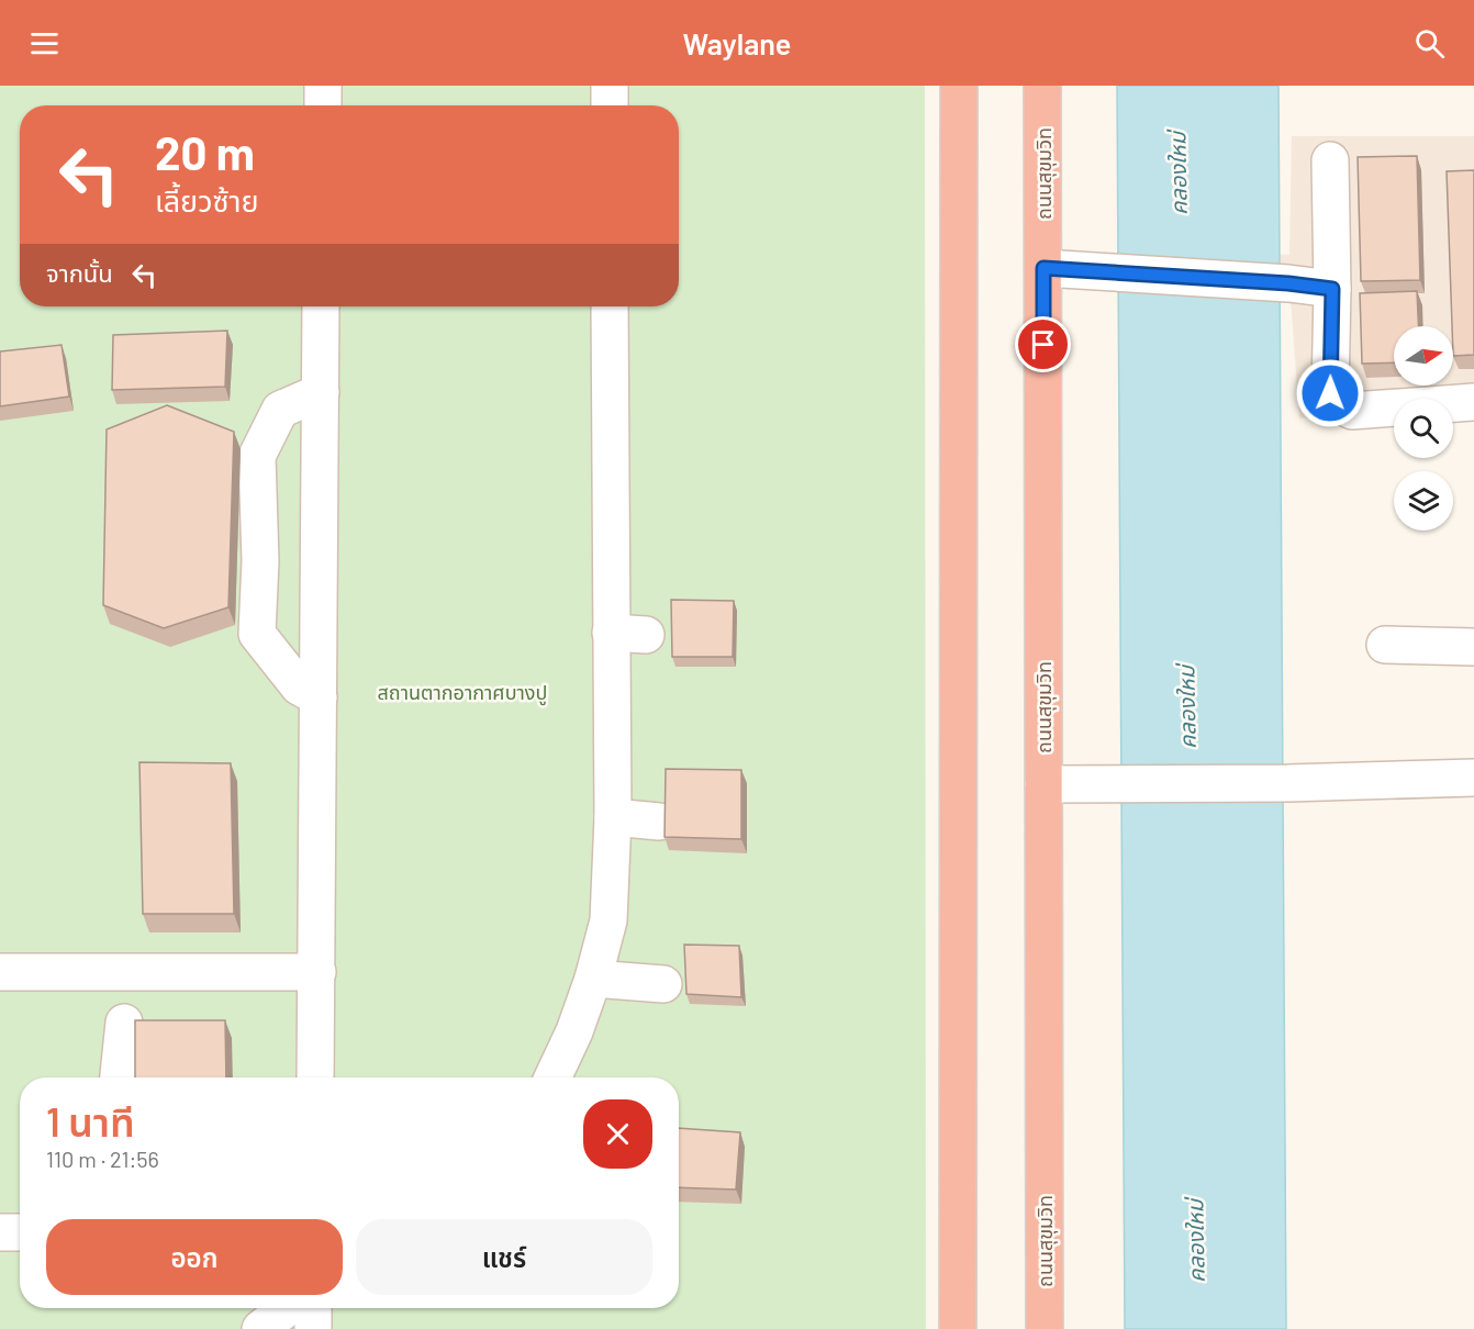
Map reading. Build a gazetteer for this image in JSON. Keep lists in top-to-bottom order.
{
  "streets": {
    "highway": ["ถนนสุขุมวิท"]
  },
  "water": ["คลองใหม่"],
  "parks": ["สถานตากอากาศบางปู"],
  "north": "right",
  "page": {
    "header": "Waylane",
    "turn": ["20 m", "เลี้ยวซ้าย"],
    "then": "จากนั้น",
    "heading": ["1 นาที", "110 m · 21:56"],
    "buttons": ["ออก", "แชร์"]
  }
}
